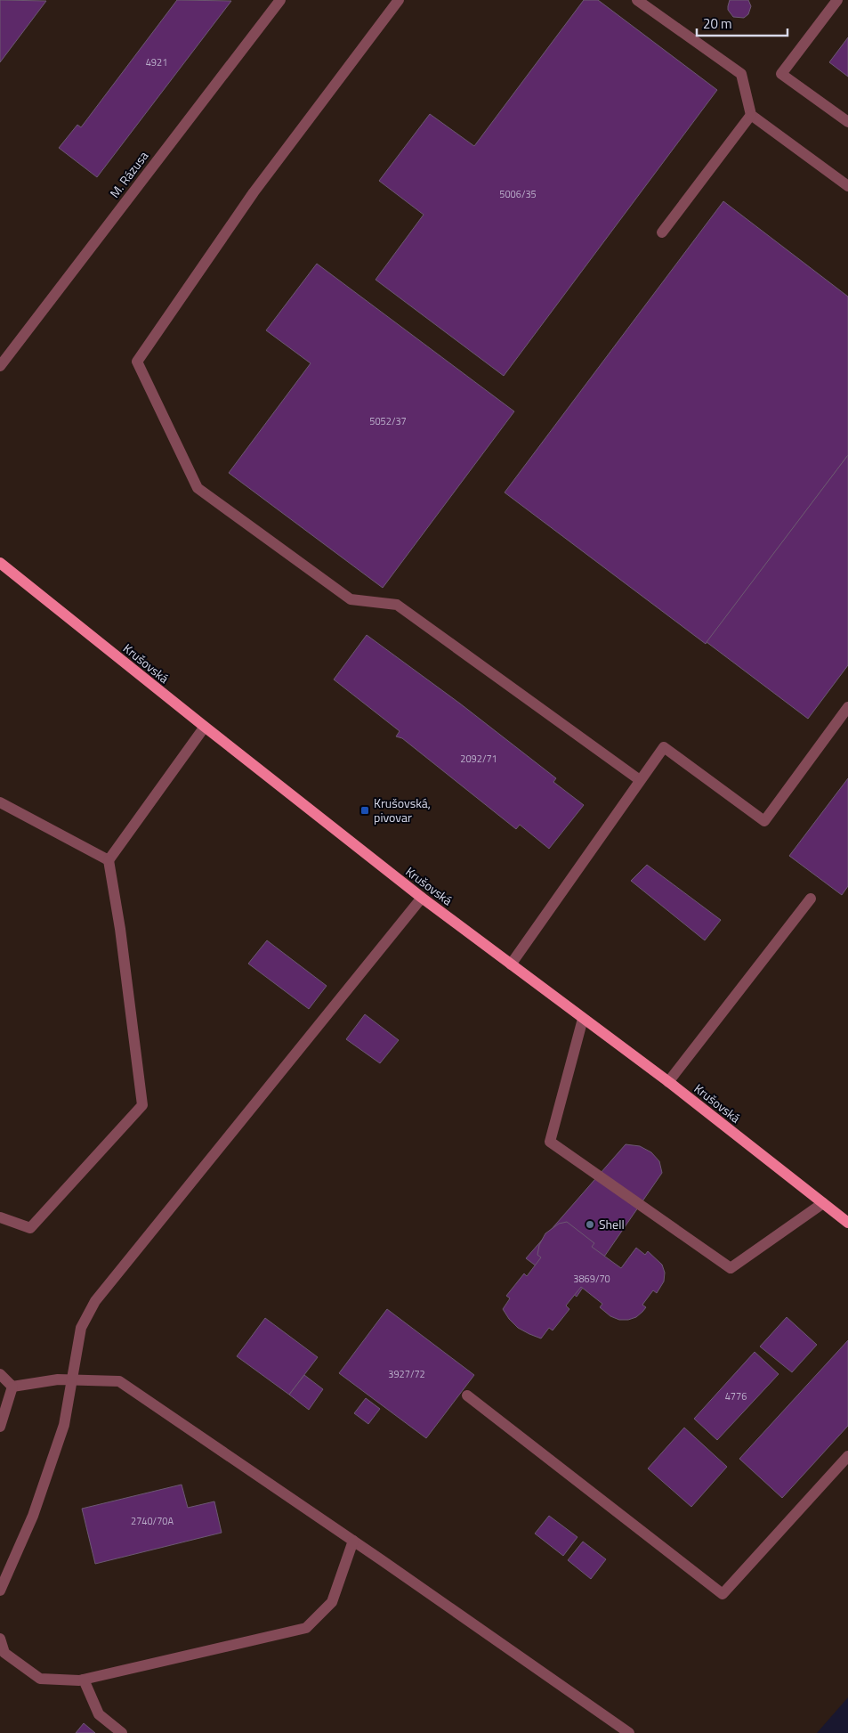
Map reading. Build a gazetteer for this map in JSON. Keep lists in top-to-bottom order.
{
  "streets": {
    "main road": ["Krušovská"],
    "street": ["M. Rázusa"]
  },
  "places": {
    "transit": ["Krušovská, pivovar"],
    "other": ["Shell"]
  },
  "house_numbers": [
    "4921",
    "5006/35",
    "5052/37",
    "2092/71",
    "3869/70",
    "3927/72",
    "4776",
    "2740/70A"
  ],
  "scale_bar": "20 m"
}
